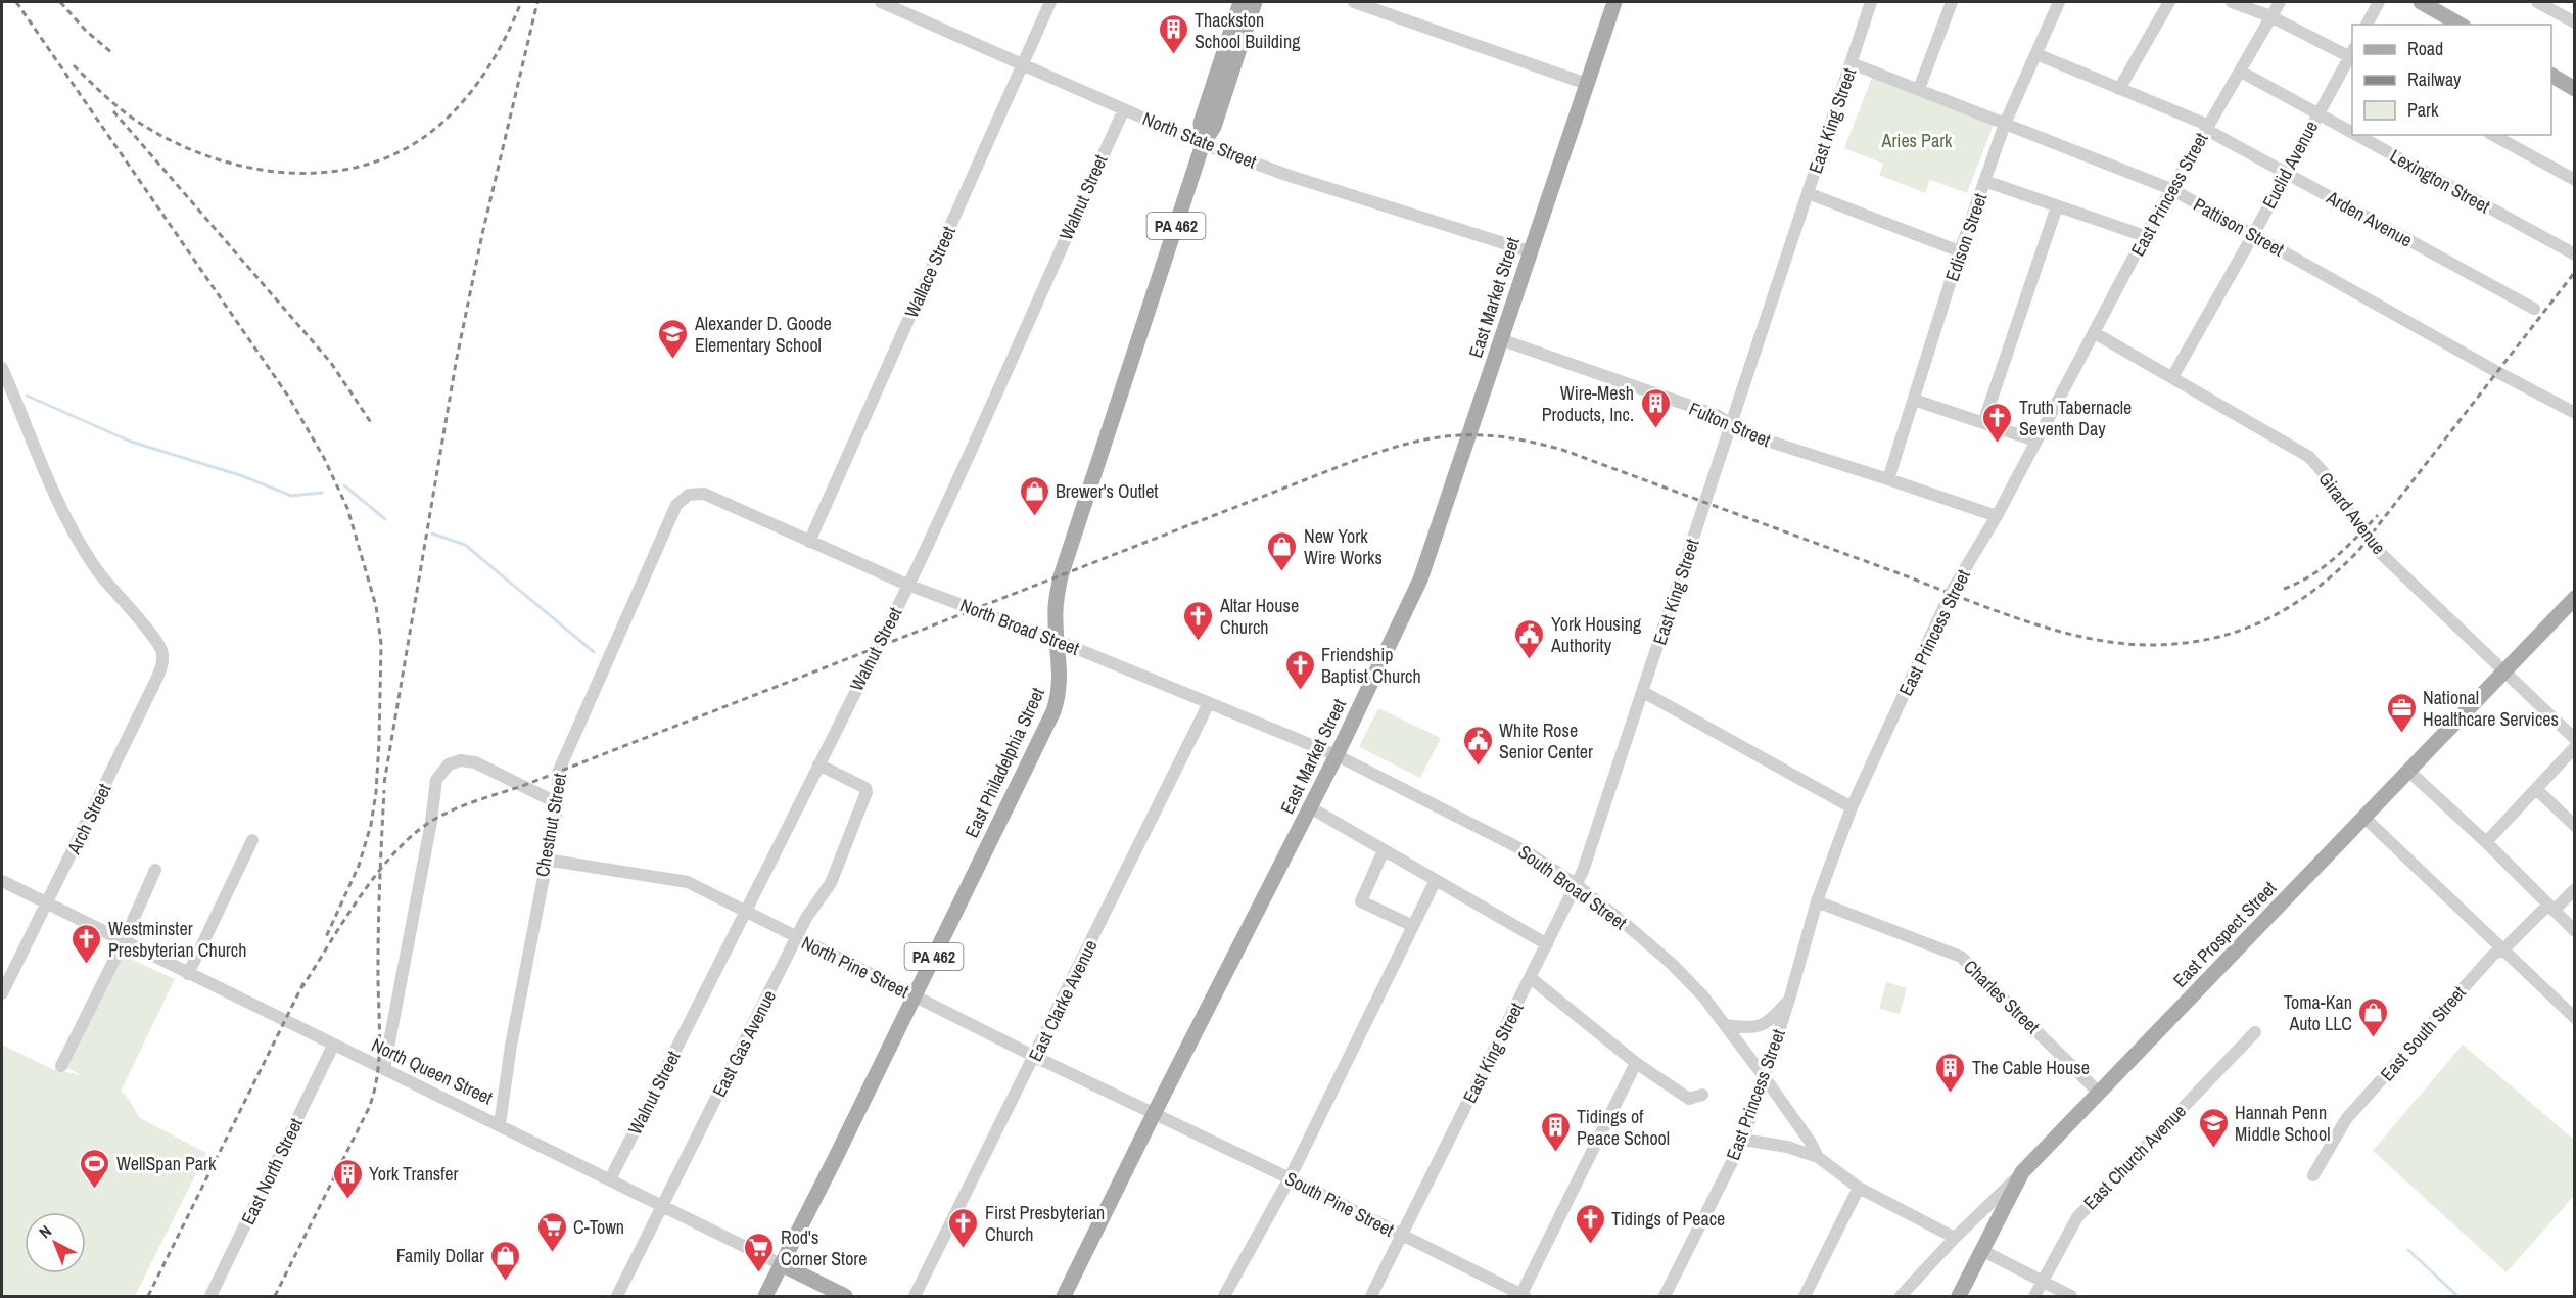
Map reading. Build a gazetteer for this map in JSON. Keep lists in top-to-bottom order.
{
  "streets": {
    "main road": [
      "PA 462",
      "East Market Street",
      "East Philadelphia Street",
      "East Prospect Street",
      "North Queen Street"
    ],
    "street": [
      "East King Street",
      "North State Street",
      "Euclid Avenue",
      "Lexington Street",
      "East Princess Street",
      "Walnut Street",
      "Arden Avenue",
      "Pattison Street",
      "Edison Street",
      "Wallace Street",
      "Fulton Street",
      "Girard Avenue",
      "North Broad Street",
      "Arch Street",
      "Chestnut Street",
      "South Broad Street",
      "North Pine Street",
      "Charles Street",
      "East Clarke Avenue",
      "East South Street",
      "East Gas Avenue",
      "East Church Avenue",
      "East North Street",
      "South Pine Street"
    ]
  },
  "crossings": [
    ["East King Street", "Pattison Street"],
    ["East King Street", "Fulton Street"],
    ["East King Street", "South Broad Street"],
    ["East King Street", "South Pine Street"],
    ["North State Street", "Walnut Street"],
    ["North State Street", "Wallace Street"],
    ["North State Street", "East Market Street"],
    ["North State Street", "East Philadelphia Street"],
    ["Euclid Avenue", "Lexington Street"],
    ["Euclid Avenue", "Arden Avenue"],
    ["Euclid Avenue", "Pattison Street"],
    ["Euclid Avenue", "Girard Avenue"],
    ["Lexington Street", "East Princess Street"],
    ["East Princess Street", "Arden Avenue"],
    ["East Princess Street", "Pattison Street"],
    ["East Princess Street", "Fulton Street"],
    ["East Princess Street", "Girard Avenue"],
    ["East Princess Street", "South Broad Street"],
    ["East Princess Street", "Charles Street"],
    ["Walnut Street", "North Broad Street"],
    ["Walnut Street", "North Pine Street"],
    ["Walnut Street", "East Gas Avenue"],
    ["Walnut Street", "North Queen Street"],
    ["Arden Avenue", "Edison Street"],
    ["Pattison Street", "Edison Street"],
    ["Edison Street", "Fulton Street"],
    ["Wallace Street", "North Broad Street"],
    ["East Market Street", "Fulton Street"],
    ["East Market Street", "North Broad Street"],
    ["East Market Street", "South Broad Street"],
    ["East Market Street", "North Pine Street"],
    ["East Market Street", "South Pine Street"],
    ["Girard Avenue", "East Prospect Street"],
    ["North Broad Street", "East Philadelphia Street"],
    ["North Broad Street", "Chestnut Street"],
    ["North Broad Street", "South Broad Street"],
    ["North Broad Street", "East Clarke Avenue"],
    ["East Philadelphia Street", "North Pine Street"],
    ["East Philadelphia Street", "North Queen Street"],
    ["Arch Street", "North Queen Street"],
    ["Chestnut Street", "North Pine Street"],
    ["Chestnut Street", "North Queen Street"],
    ["East Prospect Street", "Charles Street"],
    ["North Pine Street", "East Clarke Avenue"],
    ["North Pine Street", "East Gas Avenue"],
    ["North Pine Street", "South Pine Street"],
    ["East Gas Avenue", "North Queen Street"],
    ["North Queen Street", "East North Street"]
  ],
  "parks": ["Aries Park"],
  "places": {
    "building": [
      "Thackston School Building",
      "Wire-Mesh Products, Inc.",
      "The Cable House",
      "Tidings of Peace School",
      "York Transfer"
    ],
    "school or university": ["Alexander D. Goode Elementary School", "Hannah Penn Middle School"],
    "church": [
      "Truth Tabernacle Seventh Day",
      "Altar House Church",
      "Friendship Baptist Church",
      "Westminster Presbyterian Church",
      "Tidings of Peace",
      "First Presbyterian Church"
    ],
    "shop": [
      "Brewer's Outlet",
      "New York Wire Works",
      "Toma-Kan Auto LLC",
      "Family Dollar"
    ],
    "public building": ["York Housing Authority", "White Rose Senior Center"],
    "office": ["National Healthcare Services"],
    "sports": ["WellSpan Park"],
    "supermarket": ["C-Town", "Rod's Corner Store"]
  },
  "legend": ["Road", "Railway", "Park"],
  "north": "top left"
}
